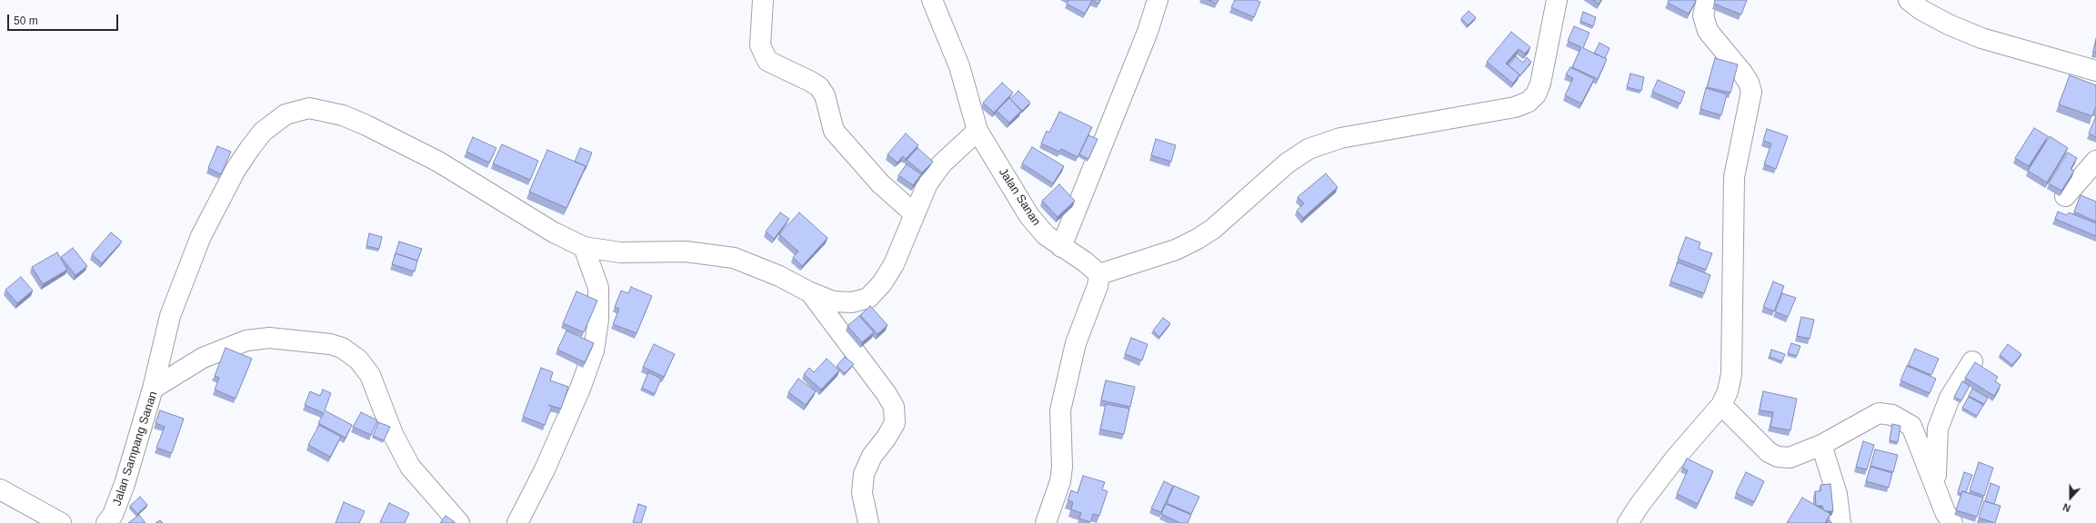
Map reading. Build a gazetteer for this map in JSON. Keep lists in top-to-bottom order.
{
  "streets": {
    "street": ["Jalan Sanan", "Jalan Sampang Sanan"]
  },
  "scale_bar": "50 m",
  "north": "bottom"
}
